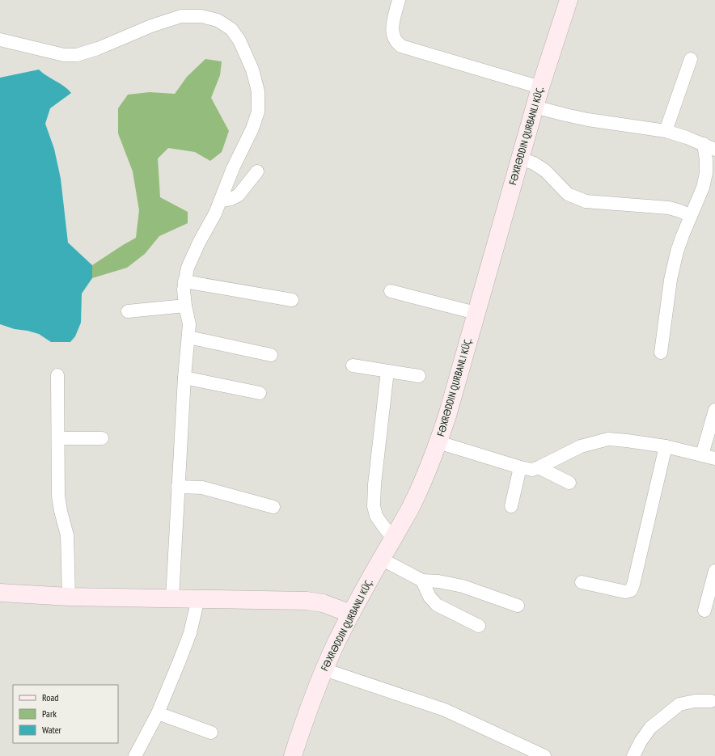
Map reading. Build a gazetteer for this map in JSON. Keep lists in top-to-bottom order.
{
  "legend": ["Road", "Park", "Water"]
}
